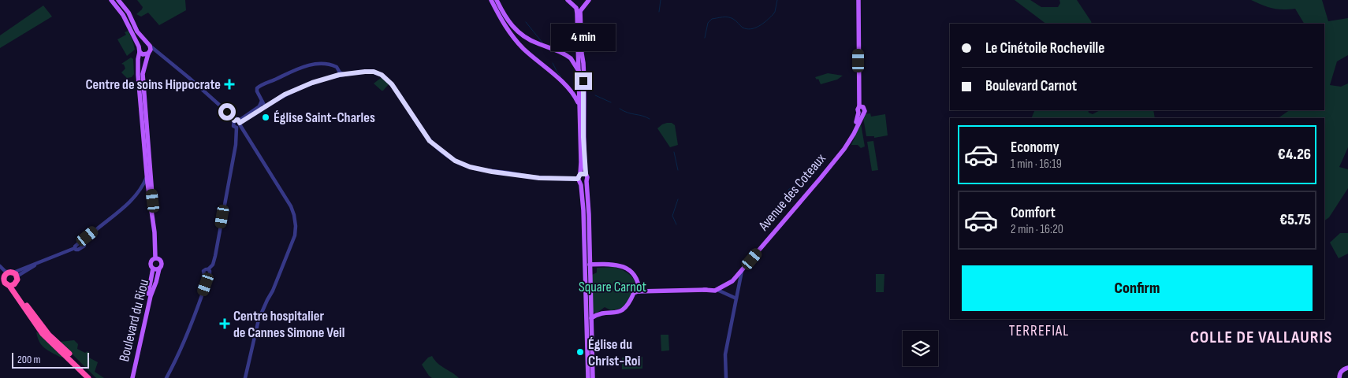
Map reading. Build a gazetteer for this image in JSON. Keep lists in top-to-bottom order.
{
  "streets": {
    "main road": ["Avenue des Coteaux", "Boulevard du Riou"]
  },
  "districts": ["TERREFIAL", "COLLE DE VALLAURIS"],
  "parks": ["Square Carnot"],
  "places": {
    "health": ["Centre de soins Hippocrate", "Centre hospitalier de Cannes Simone Veil"],
    "other": ["Église Saint-Charles", "Église du Christ-Roi"]
  },
  "scale_bar": "200 m",
  "page": {
    "bubble": "4 min",
    "banner": ["Le Cinétoile Rocheville", "Boulevard Carnot"],
    "list": [
      {
        "name": "Economy",
        "note": "1 min · 16:19",
        "value": "€4.26"
      },
      {
        "name": "Comfort",
        "note": "2 min · 16:20",
        "value": "€5.75"
      }
    ],
    "buttons": "Confirm",
    "scale": "200 m"
  }
}
